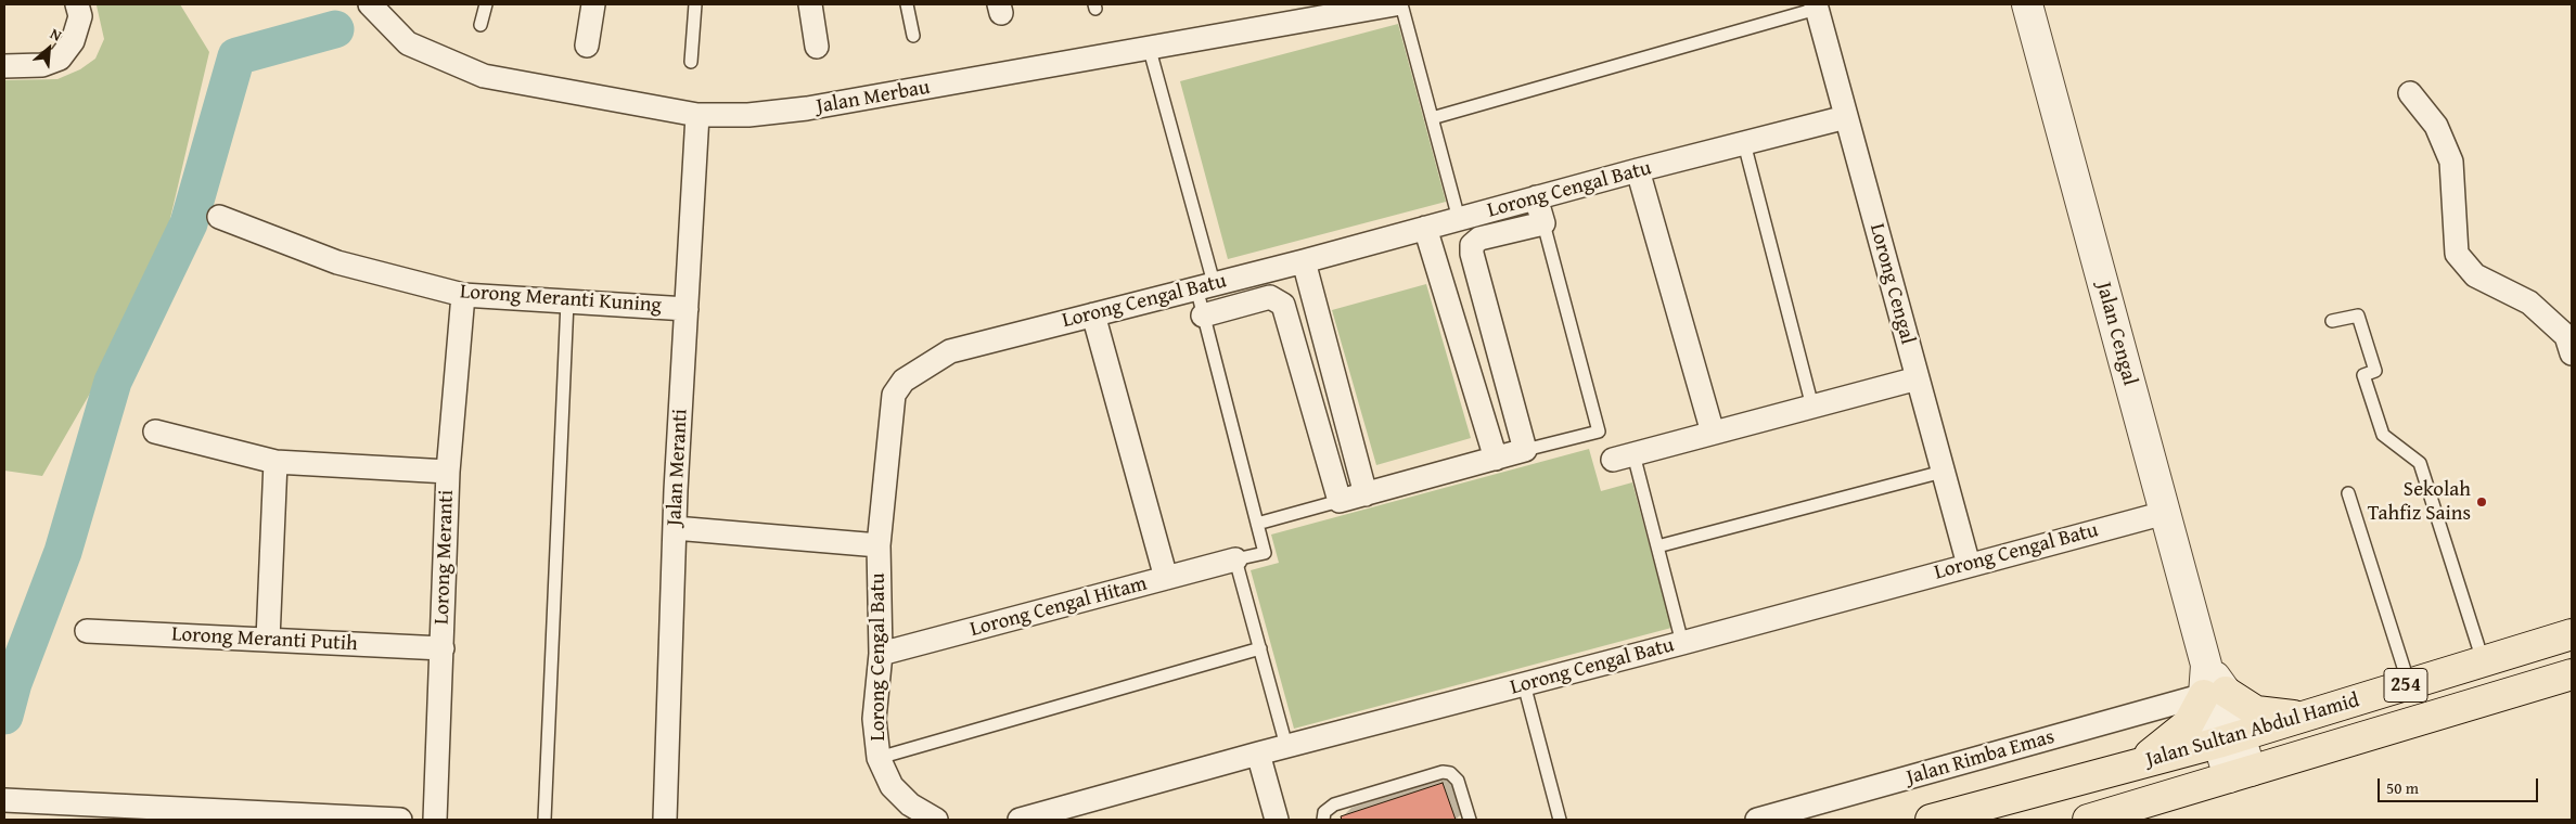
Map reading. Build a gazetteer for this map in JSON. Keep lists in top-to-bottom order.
{
  "streets": {
    "main road": ["254", "Jalan Sultan Abdul Hamid"],
    "street": [
      "Jalan Merbau",
      "Lorong Cengal Batu",
      "Lorong Cengal",
      "Lorong Meranti Kuning",
      "Jalan Cengal",
      "Jalan Meranti",
      "Lorong Meranti",
      "Lorong Cengal Hitam",
      "Lorong Meranti Putih",
      "Jalan Rimba Emas"
    ]
  },
  "crossings": [
    ["Jalan Merbau", "Jalan Meranti"],
    ["Lorong Cengal Batu", "Lorong Cengal"],
    ["Lorong Cengal Batu", "Jalan Cengal"],
    ["Lorong Cengal Batu", "Lorong Cengal Hitam"],
    ["Lorong Meranti Kuning", "Jalan Meranti"],
    ["Lorong Meranti Kuning", "Lorong Meranti"],
    ["Jalan Cengal", "Jalan Sultan Abdul Hamid"],
    ["Jalan Cengal", "Jalan Rimba Emas"],
    ["Lorong Meranti", "Lorong Meranti Putih"]
  ],
  "places": ["Sekolah Tahfiz Sains"],
  "scale_bar": "50 m",
  "north": "top right"
}
